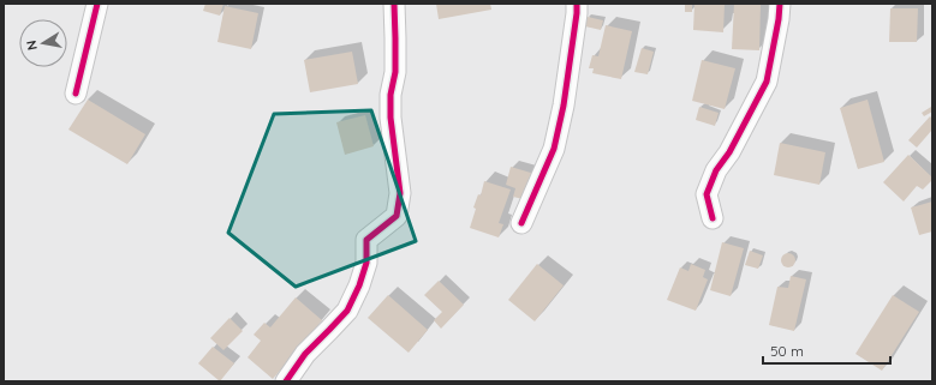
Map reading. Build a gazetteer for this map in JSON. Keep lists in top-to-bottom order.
{
  "scale_bar": "50 m",
  "north": "left"
}
